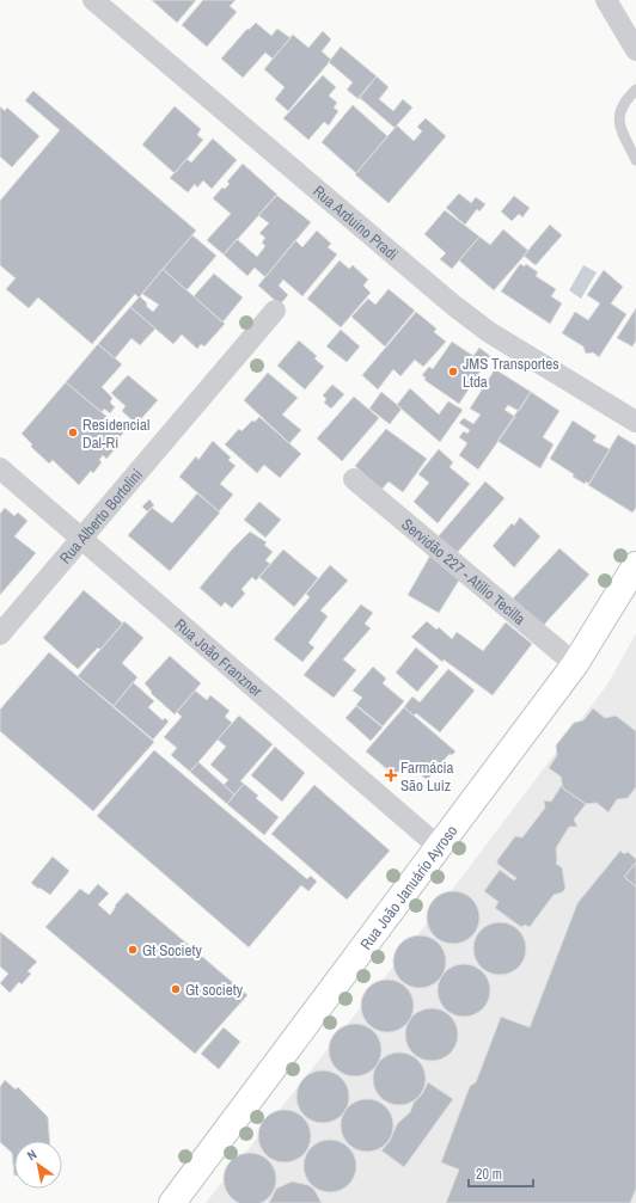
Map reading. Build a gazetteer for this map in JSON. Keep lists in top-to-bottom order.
{
  "streets": {
    "main road": ["Rua João Januário Ayroso"],
    "street": [
      "Rua Arduino Pradi",
      "Rua Alberto Bortolini",
      "Servidão 227 - Atilio Tecilla",
      "Rua João Franzner"
    ]
  },
  "crossings": [
    ["Rua Alberto Bortolini", "Rua João Franzner"],
    ["Servidão 227 - Atilio Tecilla", "Rua João Januário Ayroso"],
    ["Rua João Franzner", "Rua João Januário Ayroso"]
  ],
  "places": {
    "other": [
      "JMS Transportes Ltda",
      "Residencial Dal-Ri",
      "Gt Society",
      "Gt society"
    ],
    "health": ["Farmácia São Luiz"]
  },
  "scale_bar": "20 m",
  "north": "top left"
}
